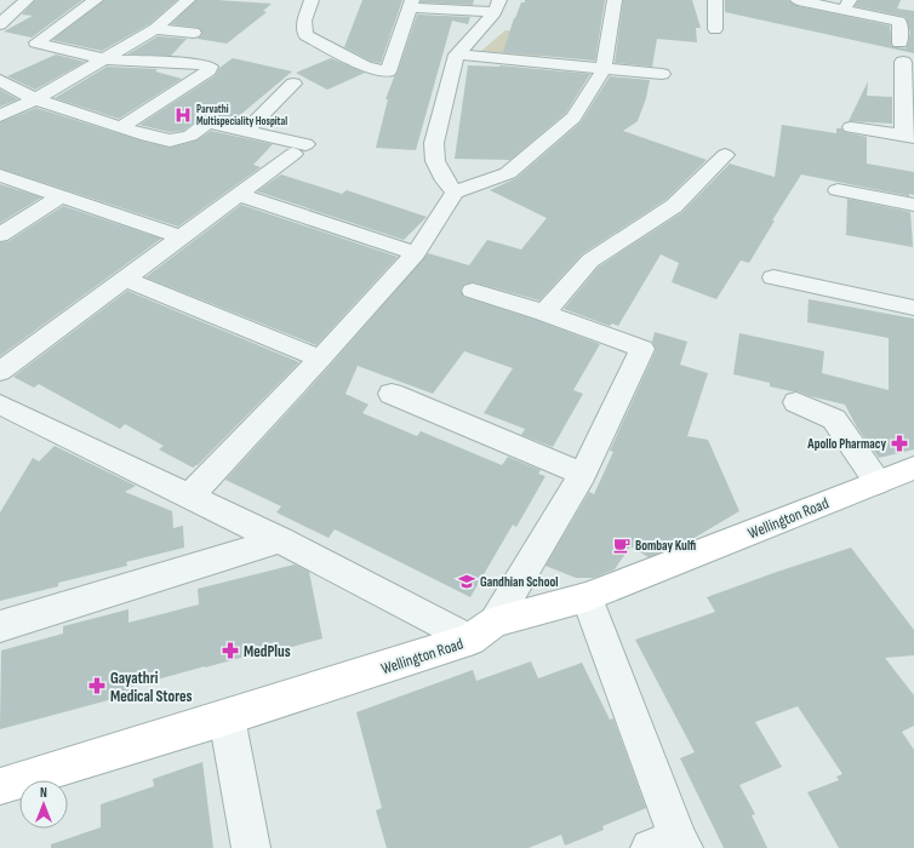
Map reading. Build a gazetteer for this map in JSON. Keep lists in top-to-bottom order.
{
  "streets": {
    "main road": ["Wellington Road"]
  },
  "places": {
    "hospital": ["Parvathi Multispeciality Hospital"],
    "pharmacy": ["Apollo Pharmacy", "MedPlus", "Gayathri Medical Stores"],
    "cafe": ["Bombay Kulfi"],
    "school or university": ["Gandhian School"]
  },
  "north": "top"
}
